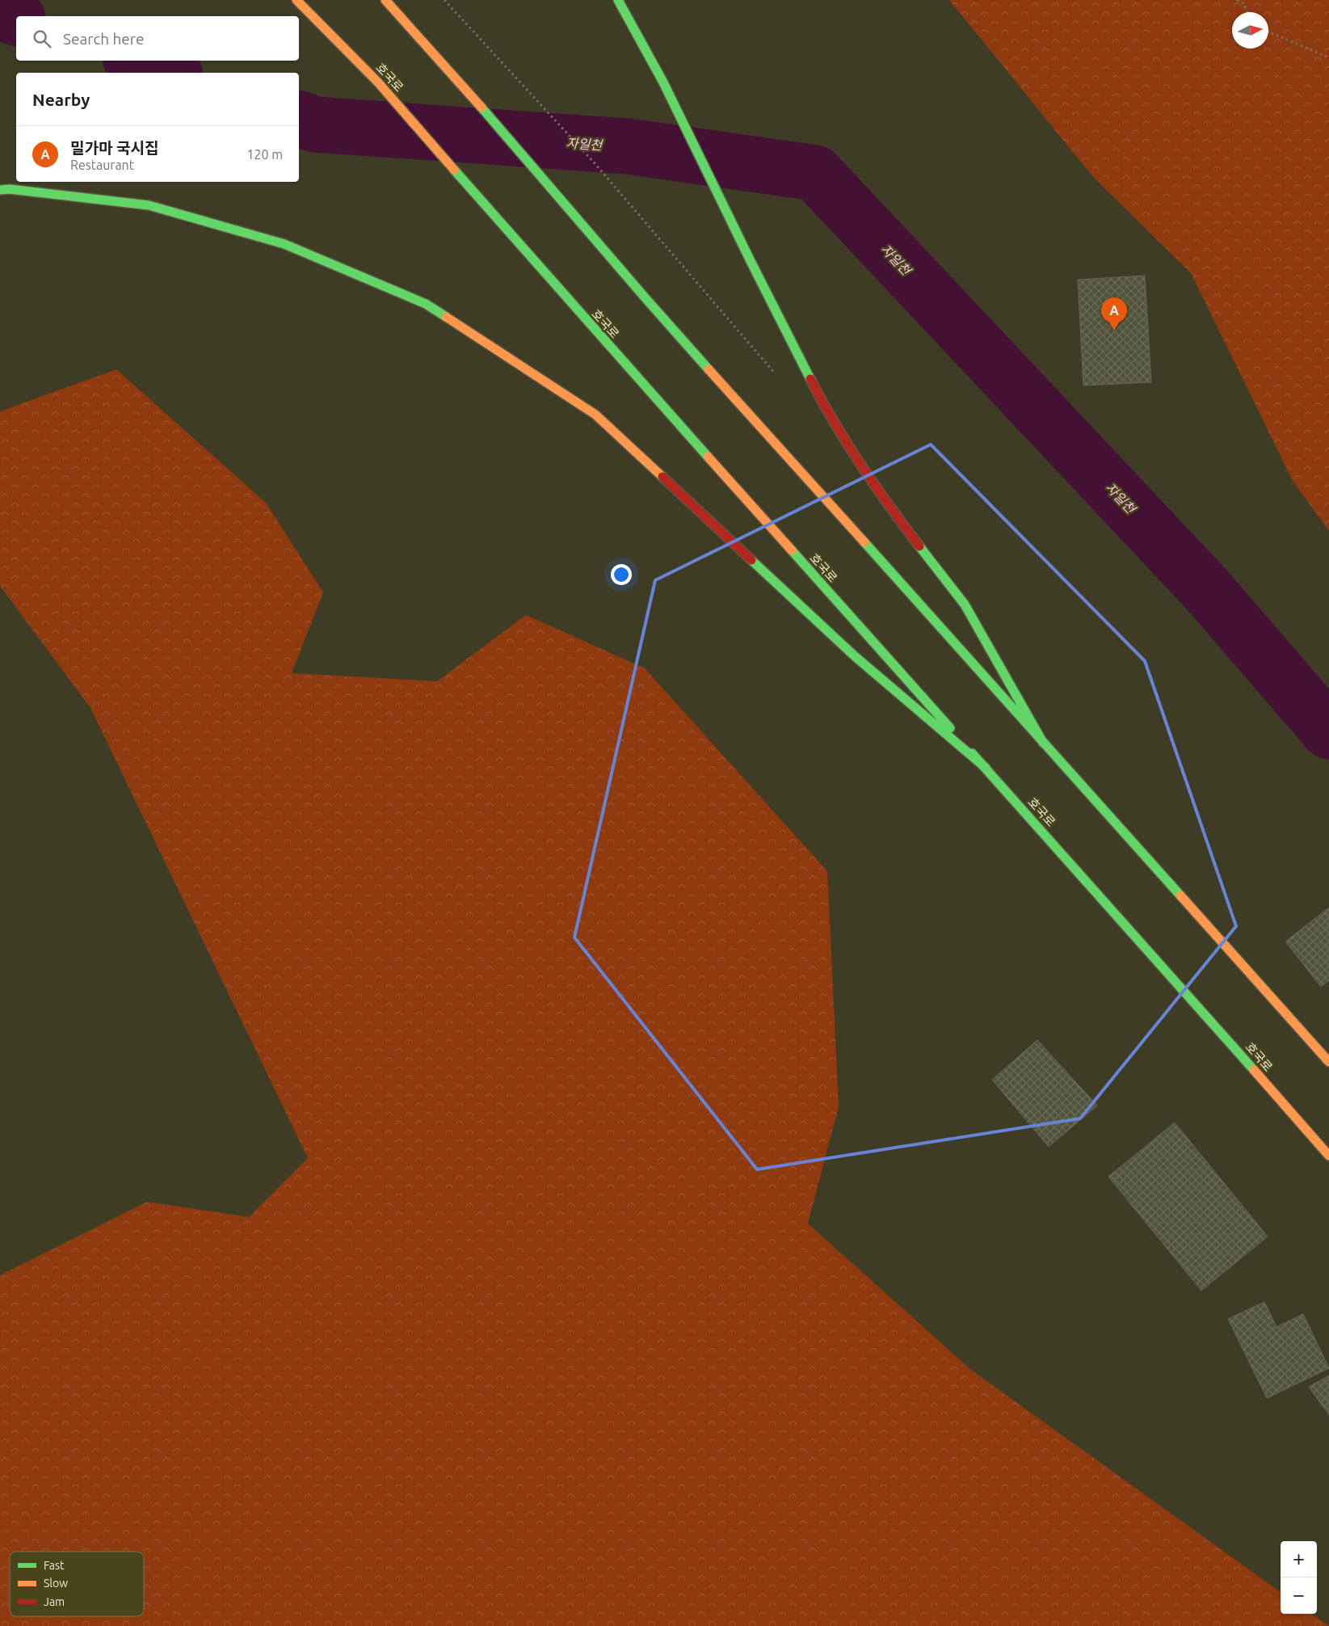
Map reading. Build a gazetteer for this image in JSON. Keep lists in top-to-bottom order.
{
  "streets": {
    "main road": ["호국로"]
  },
  "water": ["자일천"],
  "legend": ["Fast", "Slow", "Jam"],
  "north": "right",
  "page": {
    "search": "Search here",
    "heading": "Nearby",
    "list": [
      {
        "mark": "A",
        "name": "밀가마 국시집",
        "note": "Restaurant",
        "value": "120 m"
      }
    ],
    "pins": "A",
    "map_buttons": ["+", "−"]
  }
}
